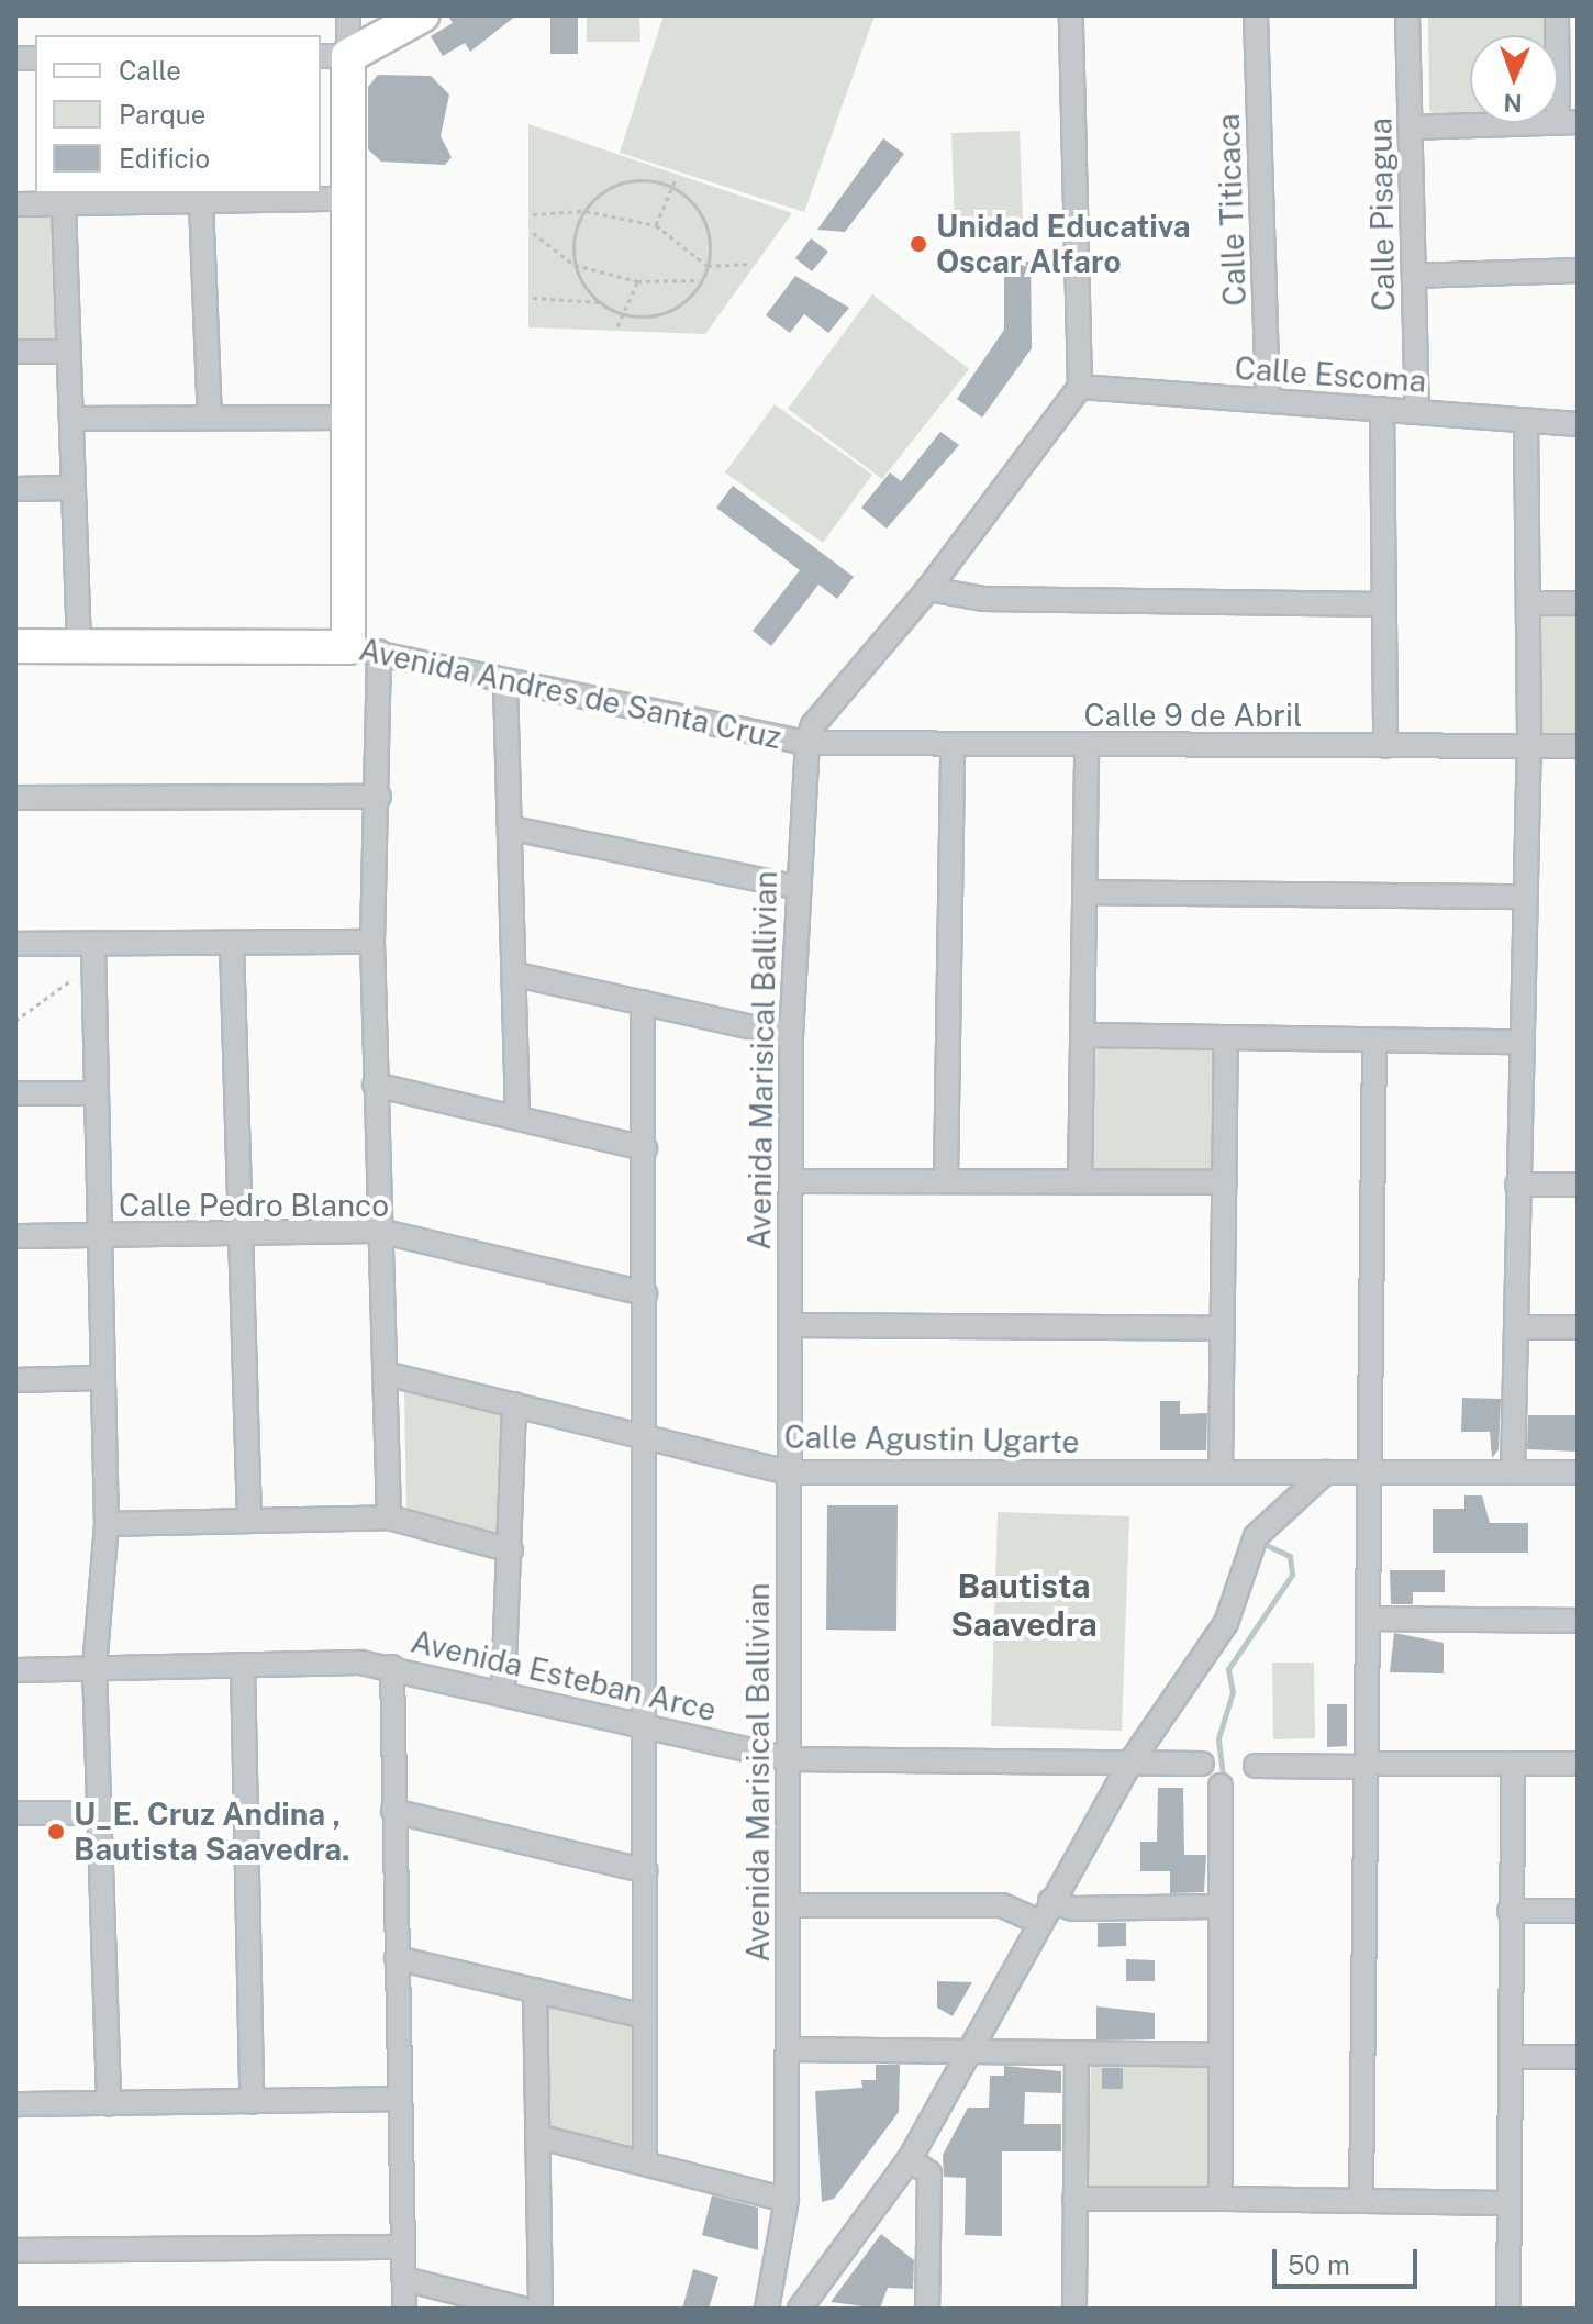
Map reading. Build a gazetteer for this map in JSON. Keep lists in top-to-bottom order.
{
  "streets": {
    "street": [
      "Calle Titicaca",
      "Calle Pisagua",
      "Calle Escoma",
      "Avenida Andres de Santa Cruz",
      "Calle 9 de Abril",
      "Avenida Marisical Ballivian",
      "Calle Pedro Blanco",
      "Calle Agustin Ugarte",
      "Avenida Esteban Arce"
    ]
  },
  "crossings": [
    ["Calle Titicaca", "Calle Escoma"],
    ["Calle Pisagua", "Calle Escoma"],
    ["Calle Escoma", "Avenida Marisical Ballivian"],
    ["Avenida Andres de Santa Cruz", "Calle 9 de Abril"],
    ["Avenida Andres de Santa Cruz", "Avenida Marisical Ballivian"],
    ["Calle 9 de Abril", "Avenida Marisical Ballivian"],
    ["Avenida Marisical Ballivian", "Calle Agustin Ugarte"],
    ["Avenida Marisical Ballivian", "Avenida Esteban Arce"]
  ],
  "districts": ["Bautista Saavedra"],
  "places": ["Unidad Educativa Oscar Alfaro", "U_E. Cruz Andina , Bautista Saavedra."],
  "legend": ["Calle", "Parque", "Edificio"],
  "scale_bar": "50 m",
  "north": "bottom"
}
